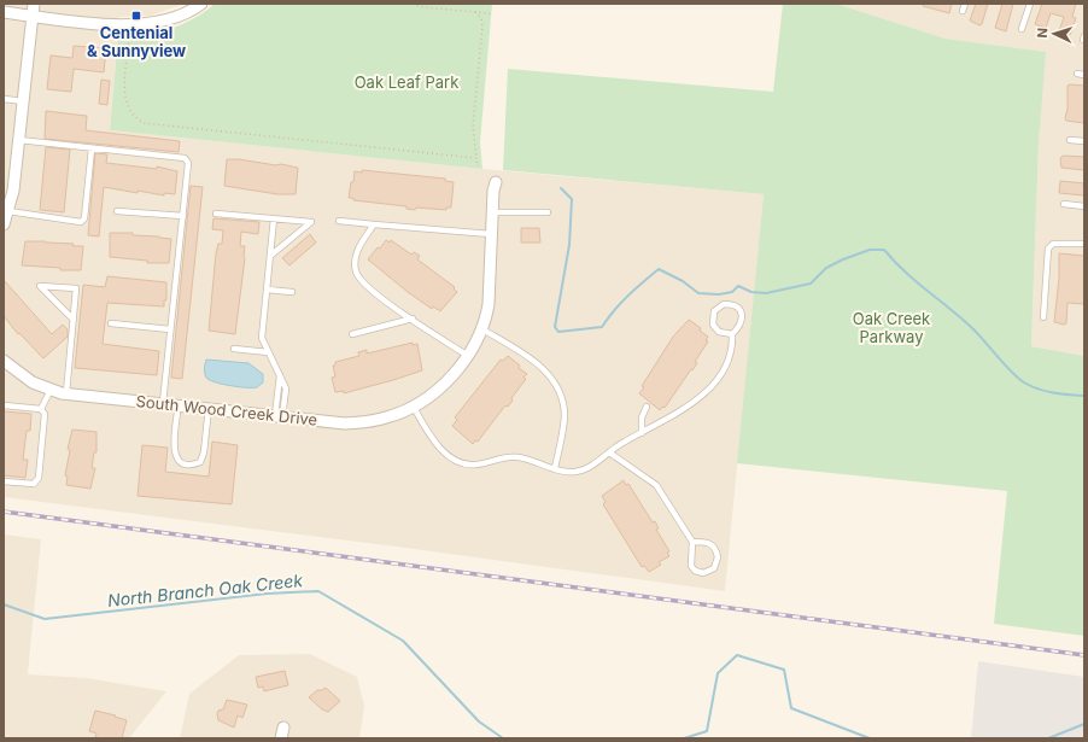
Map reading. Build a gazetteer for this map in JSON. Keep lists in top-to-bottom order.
{
  "streets": {
    "street": ["South Wood Creek Drive"]
  },
  "water": ["North Branch Oak Creek"],
  "parks": ["Oak Leaf Park", "Oak Creek Parkway"],
  "places": {
    "transit": ["Centenial & Sunnyview"]
  },
  "north": "left"
}
